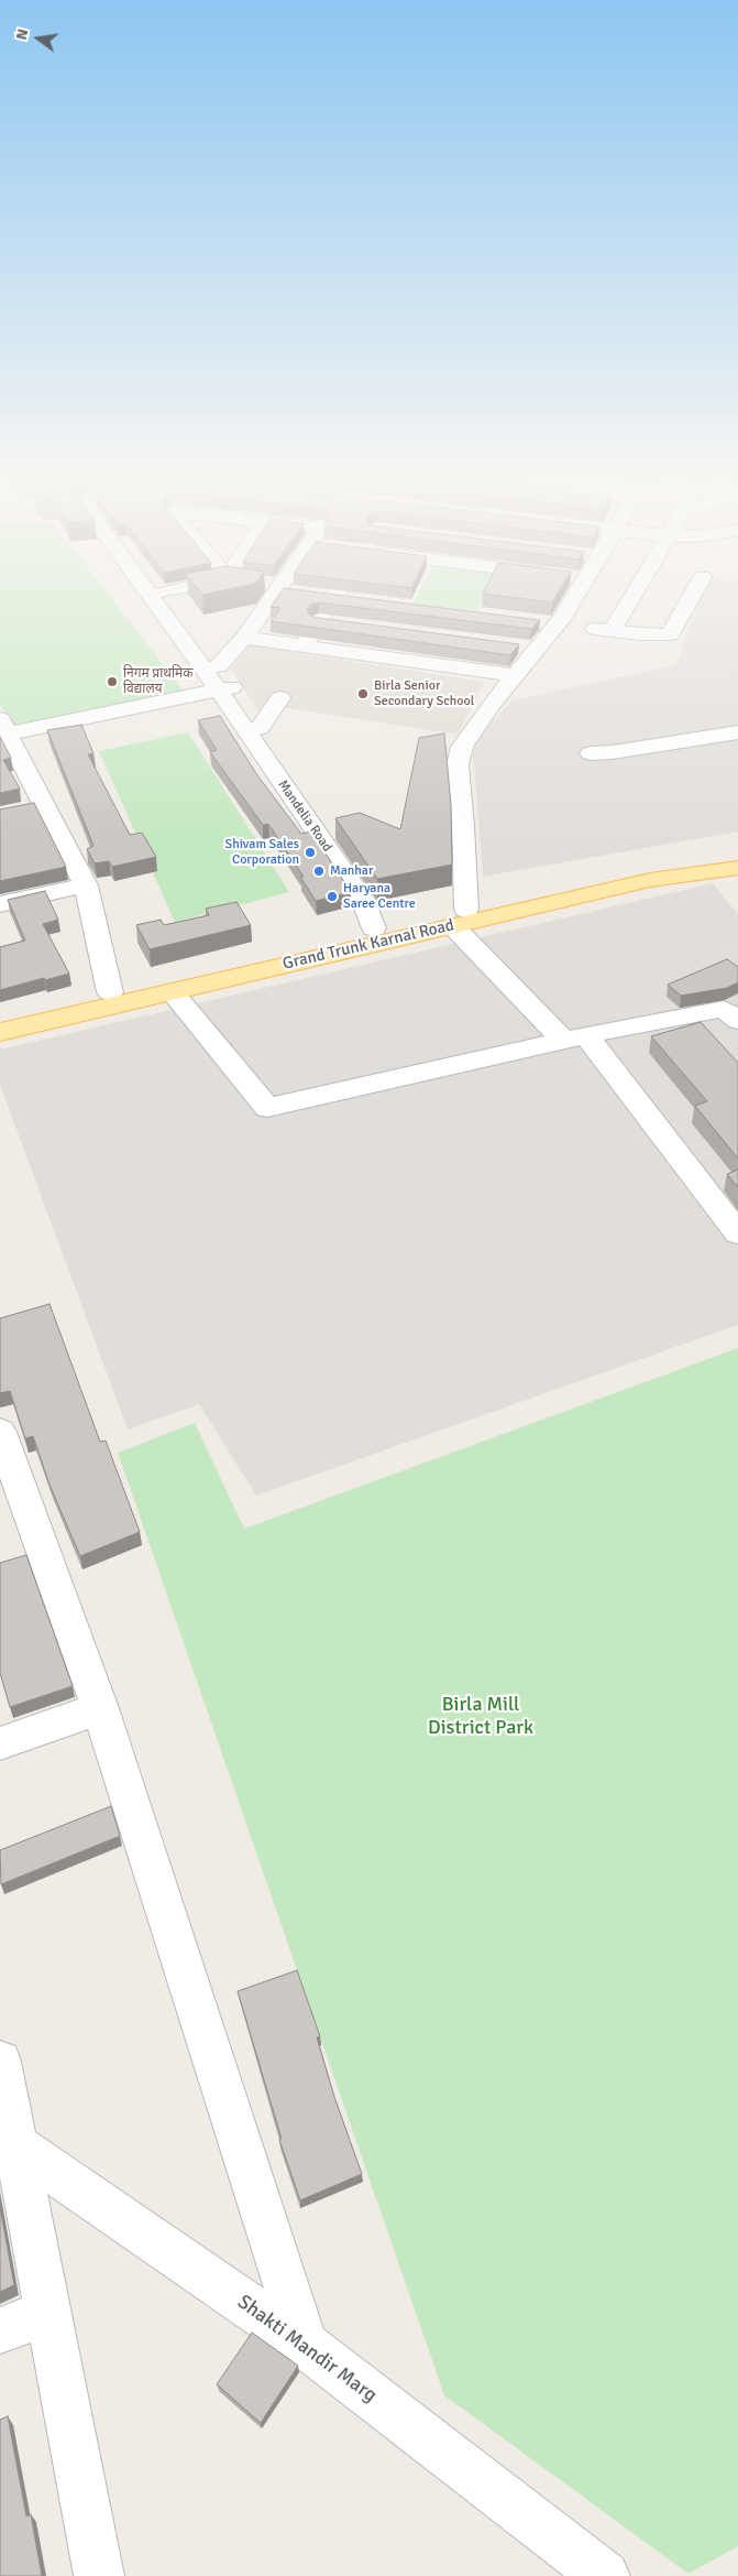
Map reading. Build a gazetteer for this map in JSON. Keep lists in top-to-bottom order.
{
  "streets": {
    "main road": ["Grand Trunk Karnal Road"],
    "street": ["Mandelia Road", "Shakti Mandir Marg"]
  },
  "crossings": [
    ["Mandelia Road", "Grand Trunk Karnal Road"]
  ],
  "parks": ["Birla Mill District Park"],
  "places": [
    "निगम प्राथमिक विद्यालय",
    "Birla Senior Secondary School",
    "Shivam Sales Corporation",
    "Manhar",
    "Haryana Saree Centre"
  ],
  "north": "left"
}
